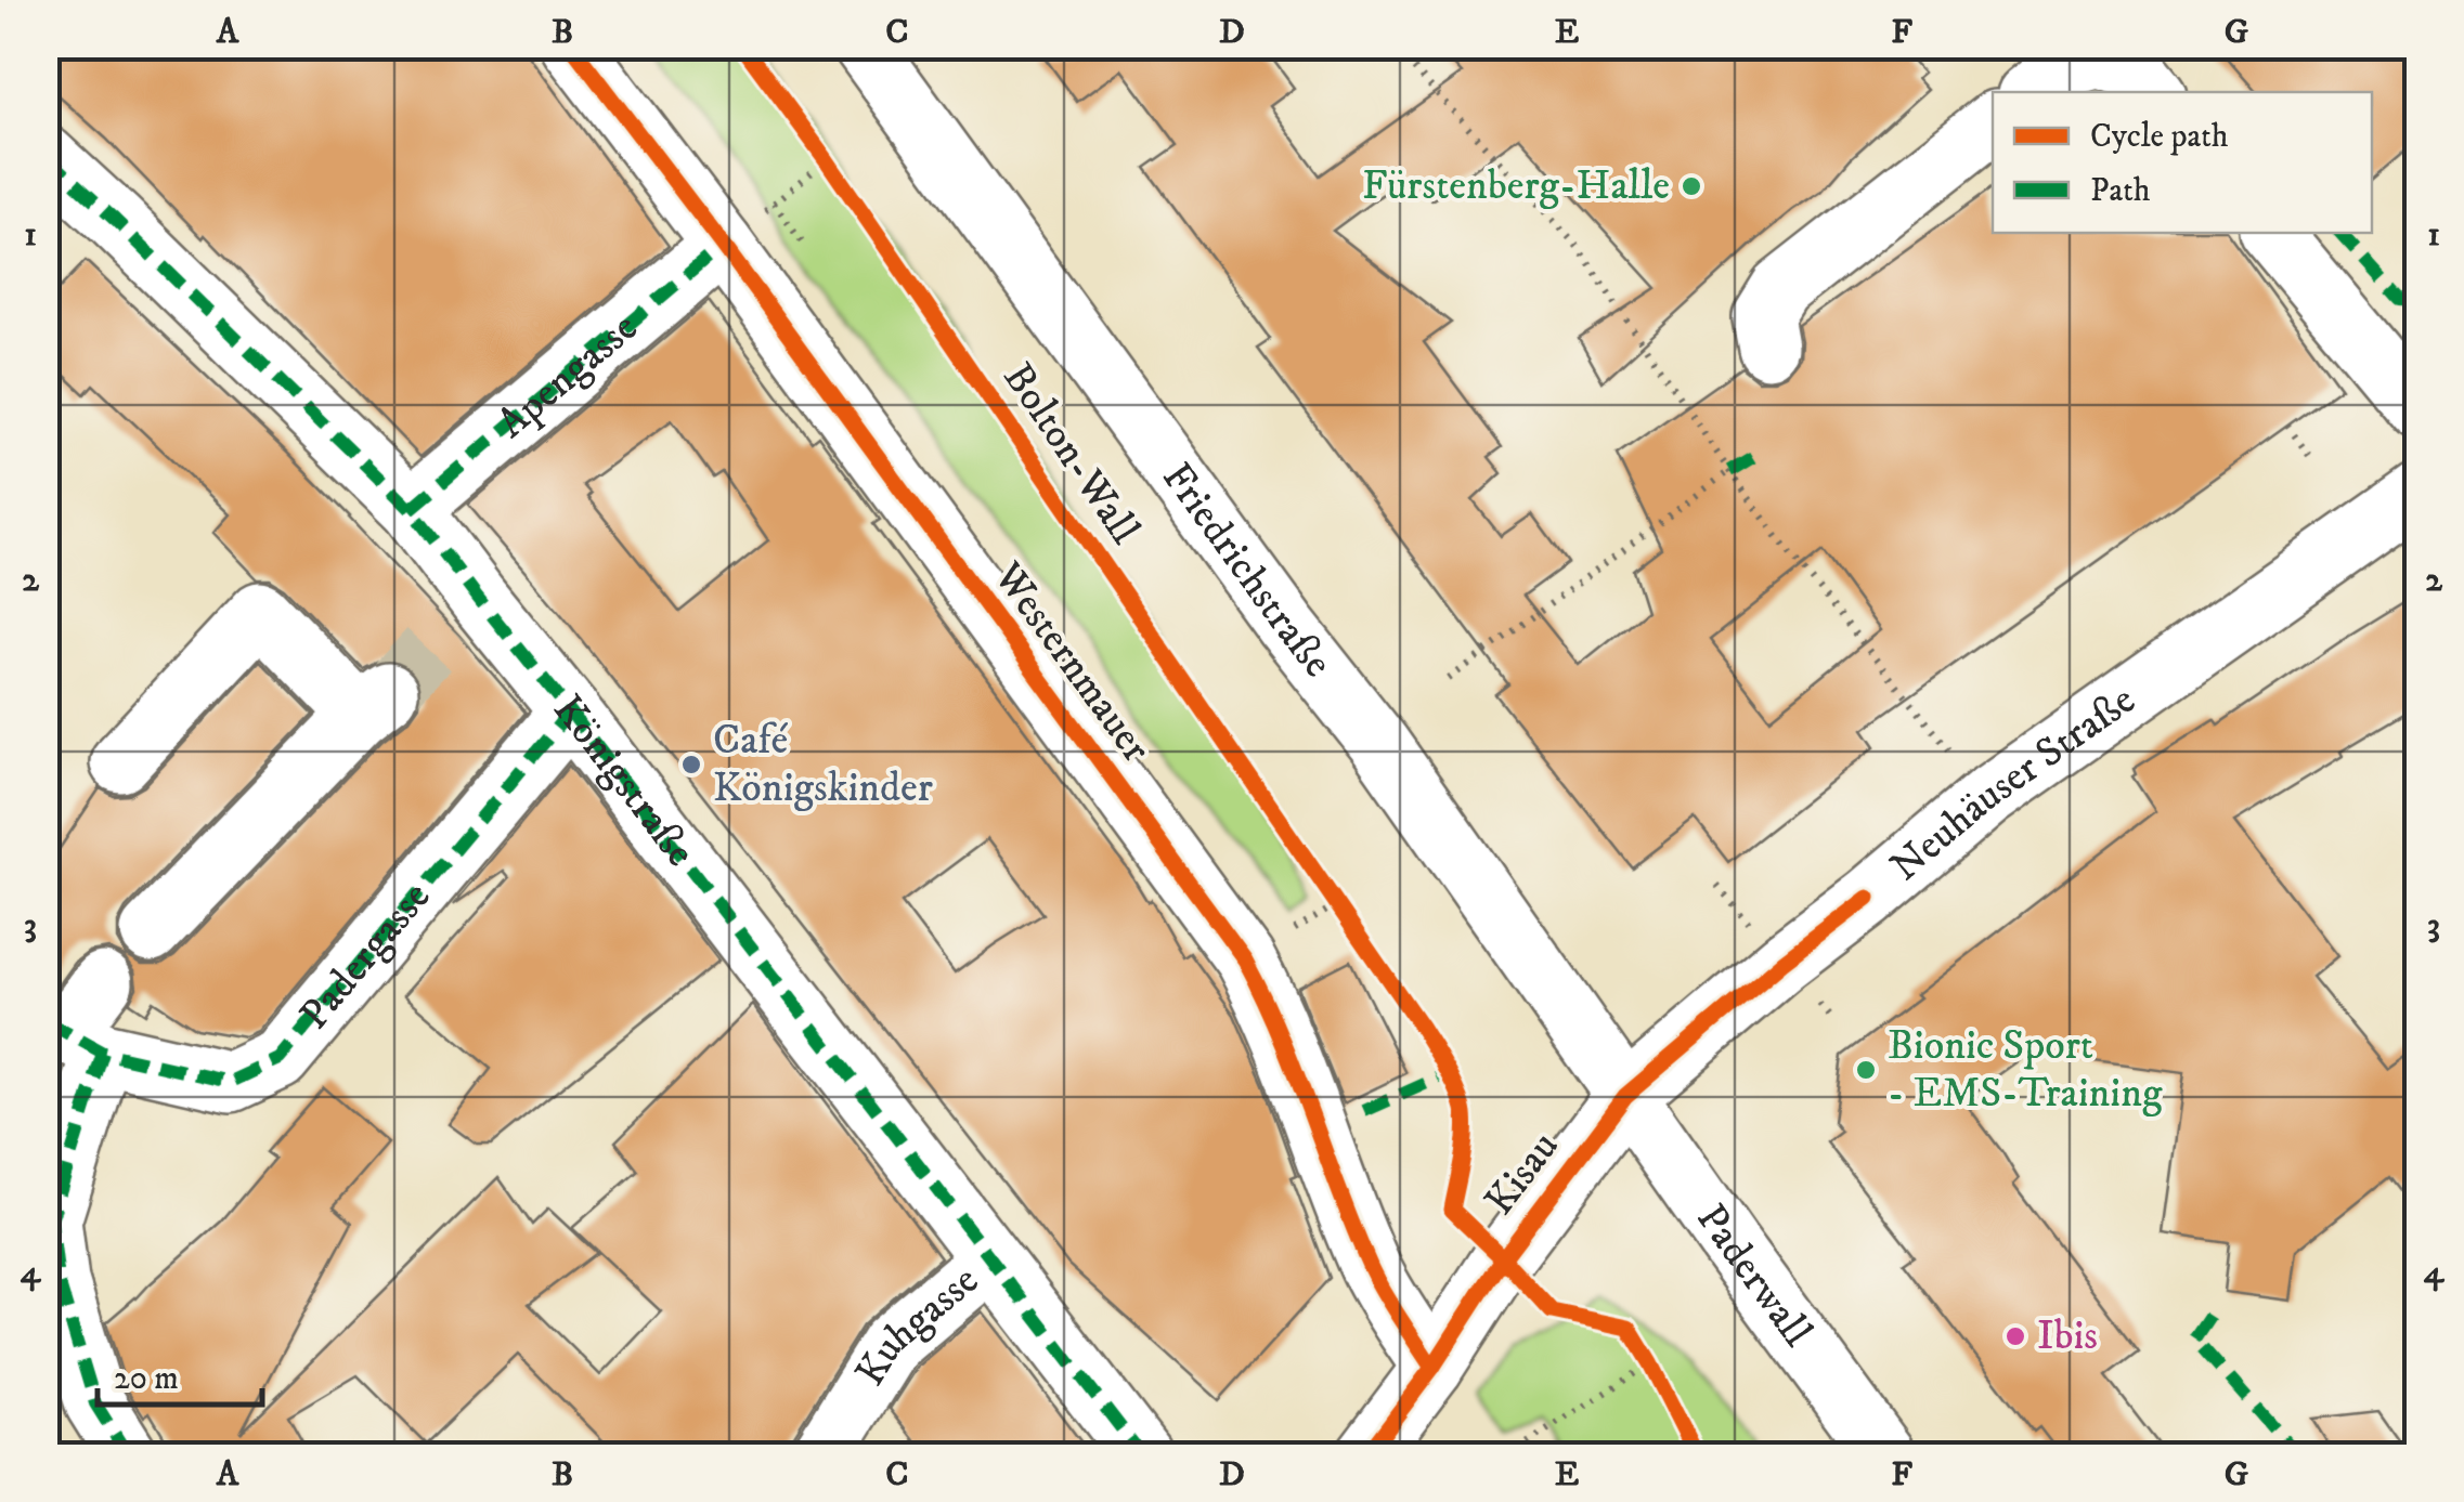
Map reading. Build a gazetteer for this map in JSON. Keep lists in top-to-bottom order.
{
  "streets": {
    "street": [
      "Apengasse",
      "Friedrichstraße",
      "Westernmauer",
      "Königstraße",
      "Neuhäuser Straße",
      "Padergasse",
      "Kisau",
      "Paderwall",
      "Kuhgasse"
    ],
    "cycle path": ["Bolton-Wall"]
  },
  "crossings": [
    ["Apengasse", "Westernmauer"],
    ["Apengasse", "Königstraße"],
    ["Friedrichstraße", "Neuhäuser Straße"],
    ["Friedrichstraße", "Kisau"],
    ["Friedrichstraße", "Paderwall"],
    ["Westernmauer", "Kisau"],
    ["Königstraße", "Padergasse"],
    ["Königstraße", "Kuhgasse"],
    ["Neuhäuser Straße", "Kisau"],
    ["Neuhäuser Straße", "Paderwall"],
    ["Kisau", "Paderwall"]
  ],
  "places": [
    "Fürstenberg-Halle",
    "Café Königskinder",
    "Bionic Sport - EMS-Training",
    "Ibis"
  ],
  "legend": ["Cycle path", "Path"],
  "scale_bar": "20 m",
  "grid": {
    "columns": [
      "A",
      "B",
      "C",
      "D",
      "E",
      "F",
      "G"
    ],
    "rows": [
      "1",
      "2",
      "3",
      "4"
    ]
  }
}
